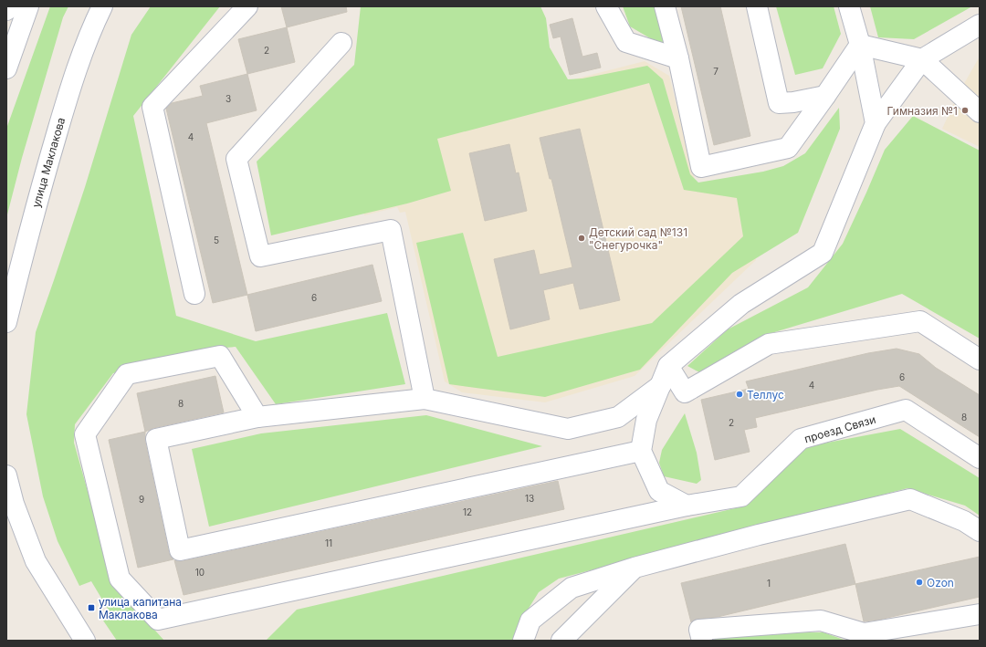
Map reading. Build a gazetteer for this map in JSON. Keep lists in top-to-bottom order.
{
  "streets": {
    "street": ["улица Маклакова", "проезд Связи"]
  },
  "places": {
    "other": [
      "Гимназия №1",
      "Детский сад №131 \"Снегурочка\"",
      "Теллус",
      "Ozon"
    ],
    "transit": ["улица капитана Маклакова"]
  },
  "house_numbers": [
    "2",
    "7",
    "3",
    "4",
    "5",
    "6",
    "6",
    "4",
    "8",
    "8",
    "2",
    "13",
    "9",
    "12",
    "11",
    "10",
    "1"
  ]
}
